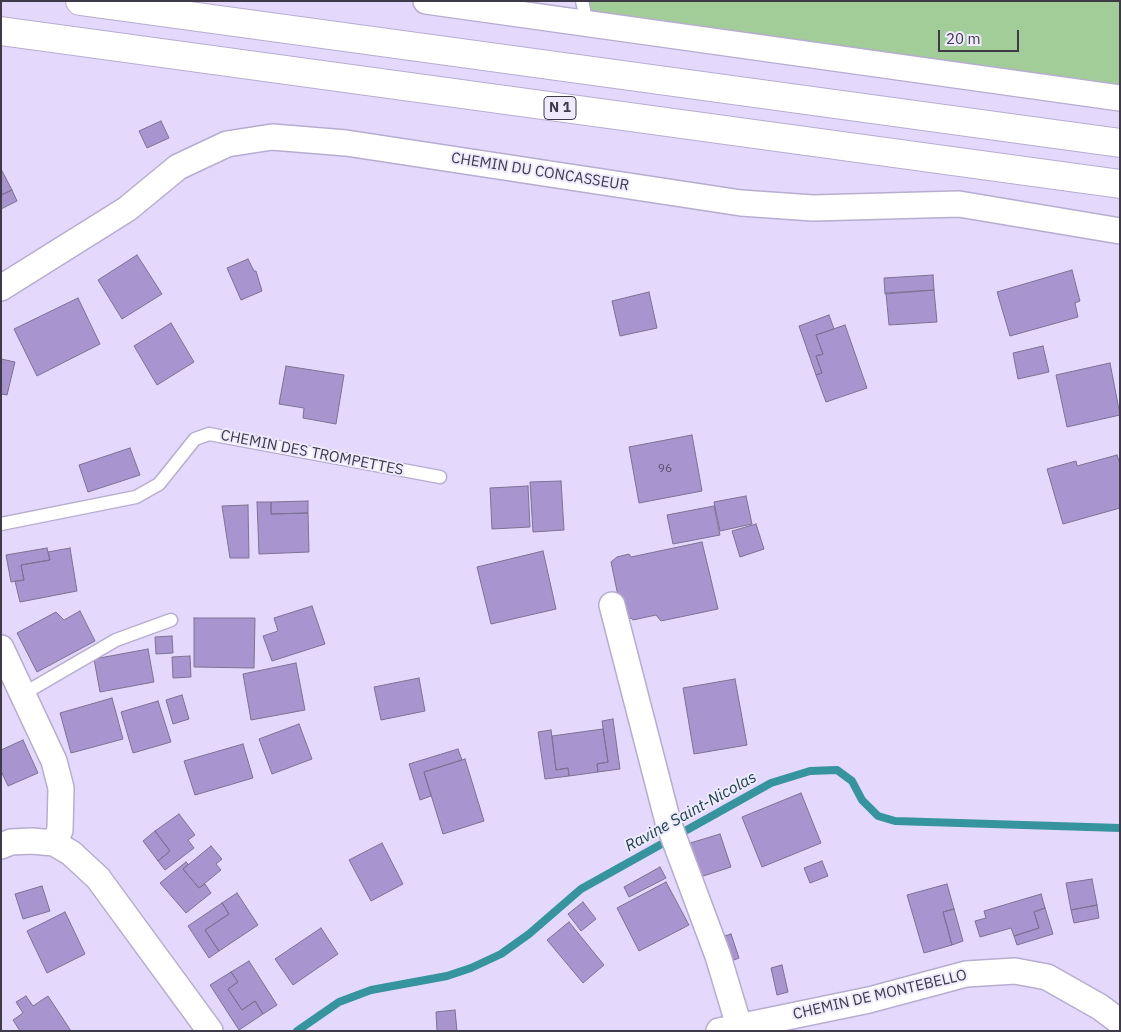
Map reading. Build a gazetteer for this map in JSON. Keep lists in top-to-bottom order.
{
  "streets": {
    "highway": ["N 1"],
    "street": ["CHEMIN DU CONCASSEUR", "CHEMIN DE MONTEBELLO"],
    "lane": ["CHEMIN DES TROMPETTES"]
  },
  "water": ["Ravine Saint-Nicolas"],
  "house_numbers": ["96"],
  "scale_bar": "20 m"
}
